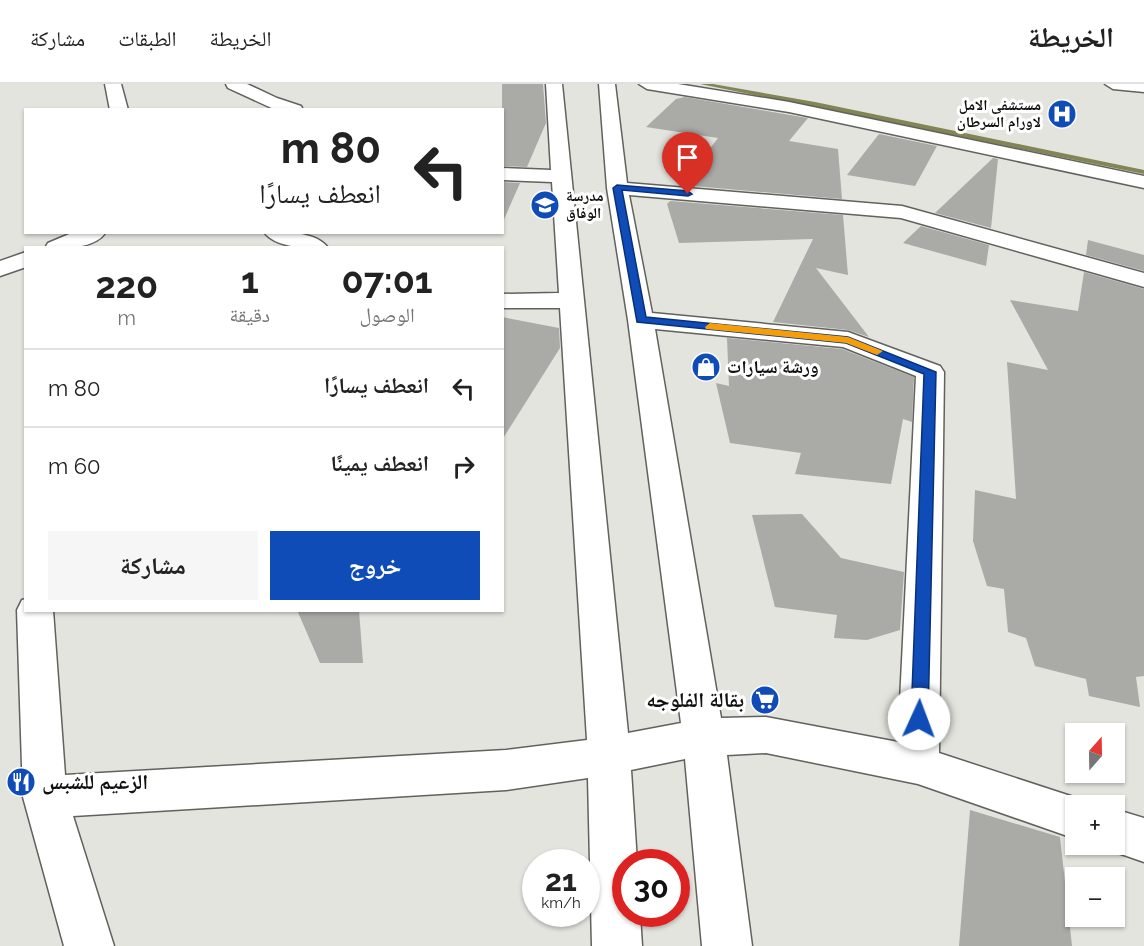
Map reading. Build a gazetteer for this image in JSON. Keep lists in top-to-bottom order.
{
  "places": {
    "hospital": ["مستشفى الامل لاورام السرطان"],
    "school or university": ["مدرسة الوفاق"],
    "shop": ["ورشة سيارات"],
    "supermarket": ["بقالة الفلوجه"],
    "restaurant": ["الزعيم للشبس"]
  },
  "north": "top",
  "page": {
    "header": "الخريطة",
    "nav": ["الخريطة", "الطبقات", "مشاركة"],
    "turn": ["80 m", "انعطف يسارًا"],
    "eta": [
      "07:01",
      "الوصول",
      "1",
      "دقيقة",
      "220",
      "m"
    ],
    "list": [
      {
        "name": "انعطف يسارًا",
        "value": "80 m"
      },
      {
        "name": "انعطف يمينًا",
        "value": "60 m"
      }
    ],
    "buttons": ["خروج", "مشاركة"],
    "map_buttons": ["+", "−"],
    "speed": "21 km/h",
    "limit": "30"
  }
}
